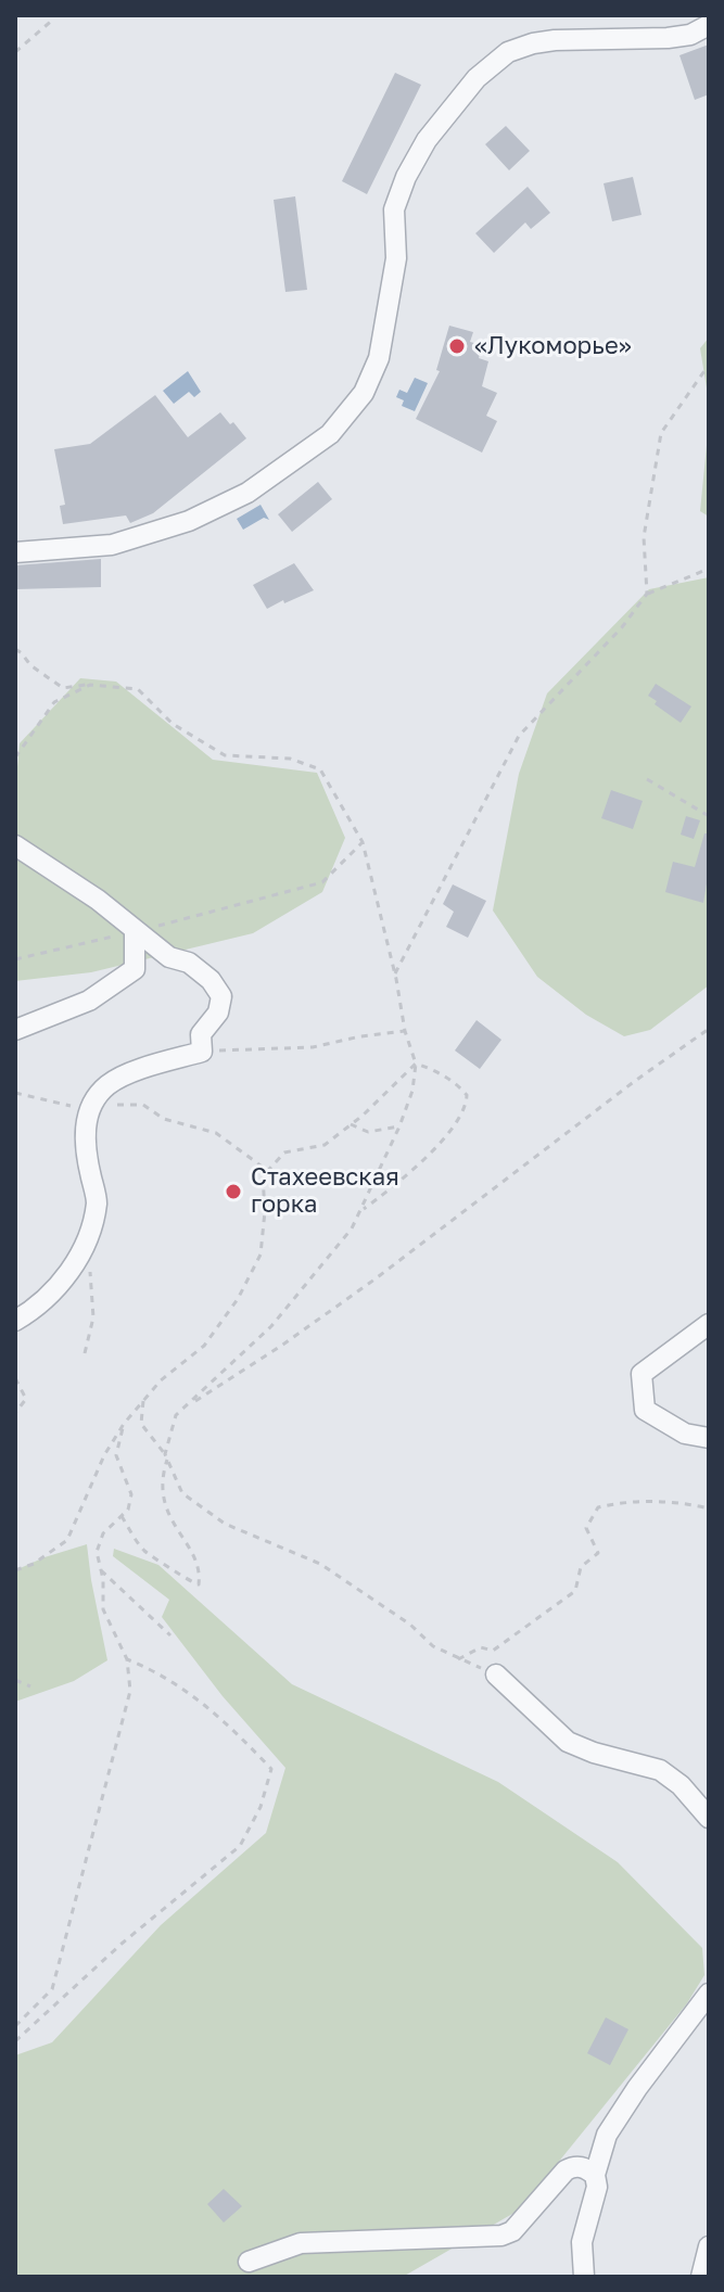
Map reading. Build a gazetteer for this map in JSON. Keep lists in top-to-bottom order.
{
  "places": ["«Лукоморье»", "Стахеевская горка"]
}
